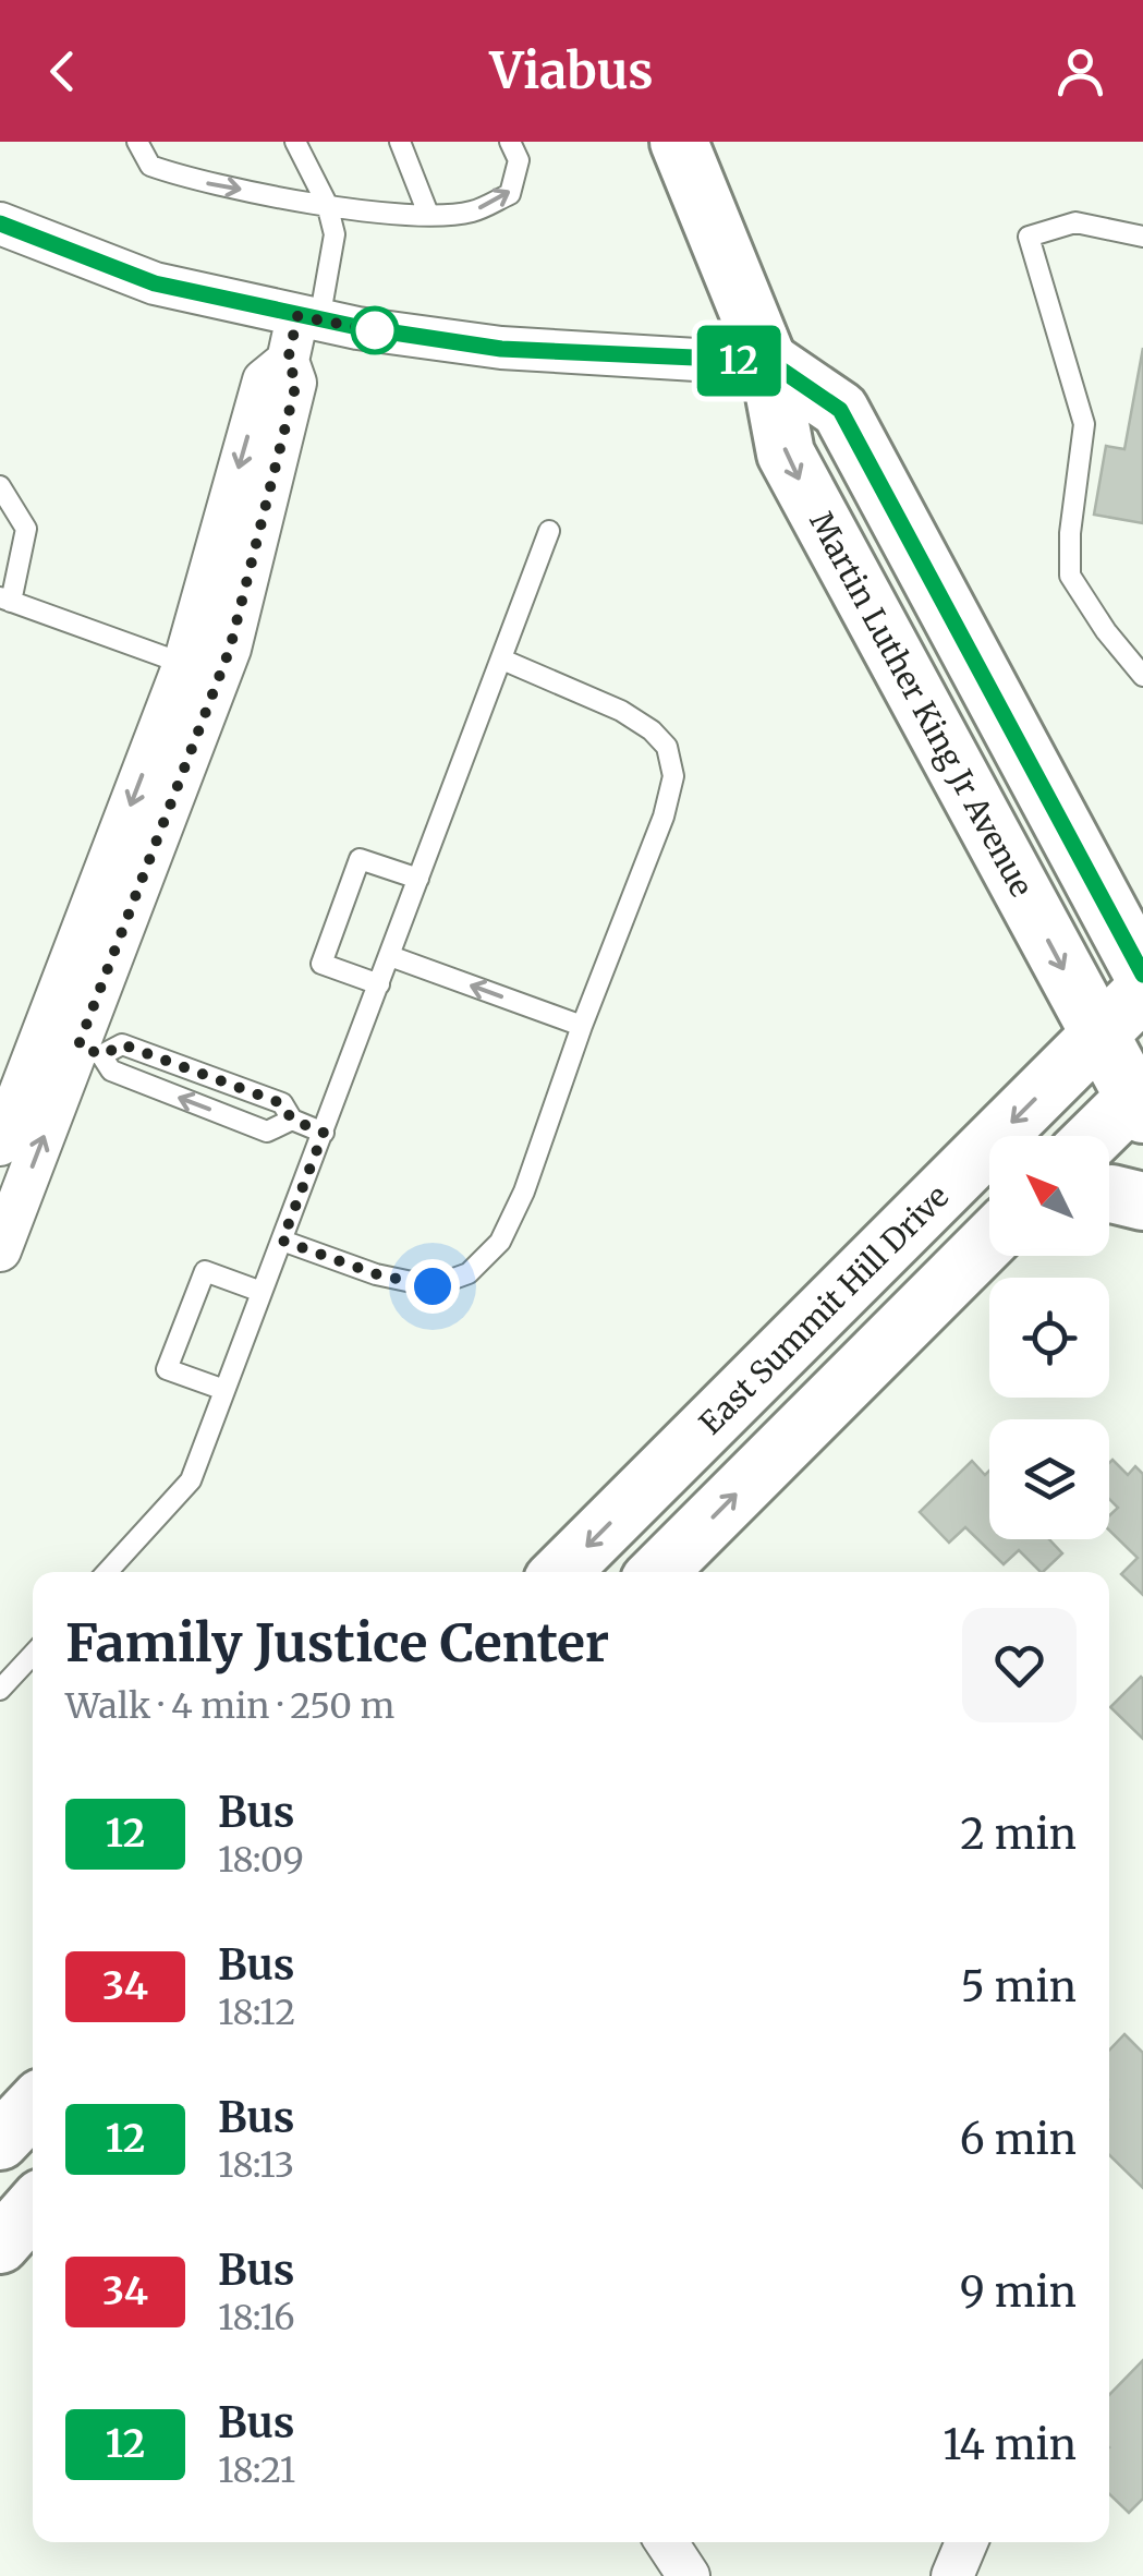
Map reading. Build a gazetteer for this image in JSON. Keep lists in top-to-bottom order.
{
  "streets": {
    "main road": ["Martin Luther King Jr Avenue", "East Summit Hill Drive"]
  },
  "crossings": [
    ["Martin Luther King Jr Avenue", "East Summit Hill Drive"]
  ],
  "lines": ["bus line 12"],
  "north": "top left",
  "page": {
    "header": "Viabus",
    "on_map": "12",
    "heading": ["Family Justice Center", "Walk · 4 min · 250 m"],
    "list": [
      {
        "mark": "12",
        "name": "Bus",
        "note": "18:09",
        "value": "2 min"
      },
      {
        "mark": "34",
        "name": "Bus",
        "note": "18:12",
        "value": "5 min"
      },
      {
        "mark": "12",
        "name": "Bus",
        "note": "18:13",
        "value": "6 min"
      },
      {
        "mark": "34",
        "name": "Bus",
        "note": "18:16",
        "value": "9 min"
      },
      {
        "mark": "12",
        "name": "Bus",
        "note": "18:21",
        "value": "14 min"
      }
    ]
  }
}
